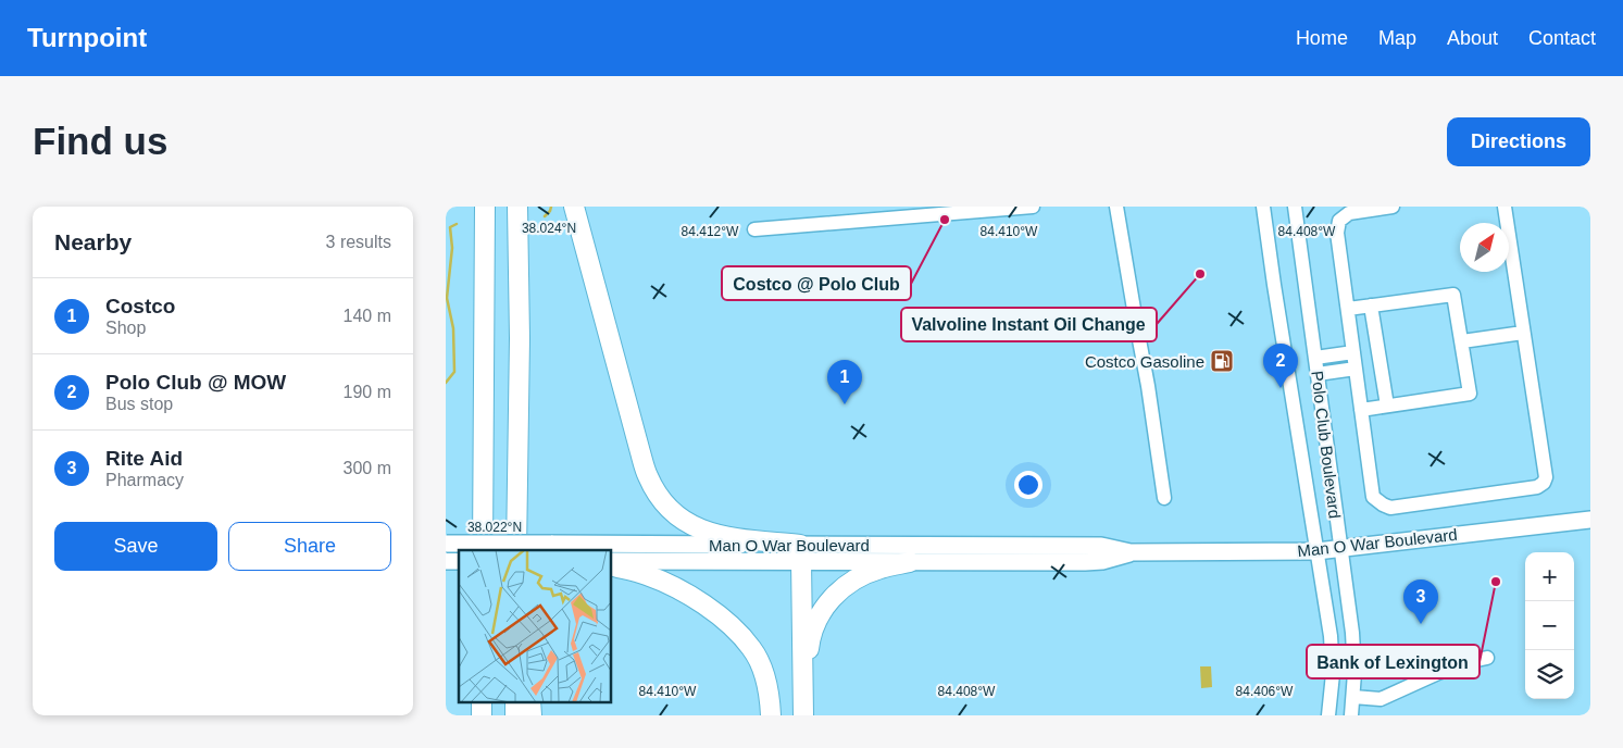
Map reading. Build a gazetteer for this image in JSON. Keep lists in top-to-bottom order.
{
  "streets": {
    "main road": ["Man O War Boulevard"],
    "street": ["Polo Club Boulevard"]
  },
  "crossings": [
    ["Polo Club Boulevard", "Man O War Boulevard"]
  ],
  "places": {
    "other": ["Costco @ Polo Club", "Valvoline Instant Oil Change", "Bank of Lexington"],
    "fuel station": ["Costco Gasoline"]
  },
  "north": "top right",
  "page": {
    "header": "Turnpoint",
    "nav": [
      "Home",
      "Map",
      "About",
      "Contact"
    ],
    "buttons": [
      "Directions",
      ["Save", "Share"]
    ],
    "title": "Find us",
    "heading": ["Nearby", "3 results"],
    "list": [
      {
        "mark": "1",
        "name": "Costco",
        "note": "Shop",
        "value": "140 m"
      },
      {
        "mark": "2",
        "name": "Polo Club @ MOW",
        "note": "Bus stop",
        "value": "190 m"
      },
      {
        "mark": "3",
        "name": "Rite Aid",
        "note": "Pharmacy",
        "value": "300 m"
      }
    ],
    "pins": ["2", "1", "3"],
    "map_buttons": ["+", "−"]
  },
  "coordinates": [
    "38.024°N",
    "84.412°W",
    "84.410°W",
    "84.408°W",
    "38.022°N",
    "84.406°W"
  ]
}
